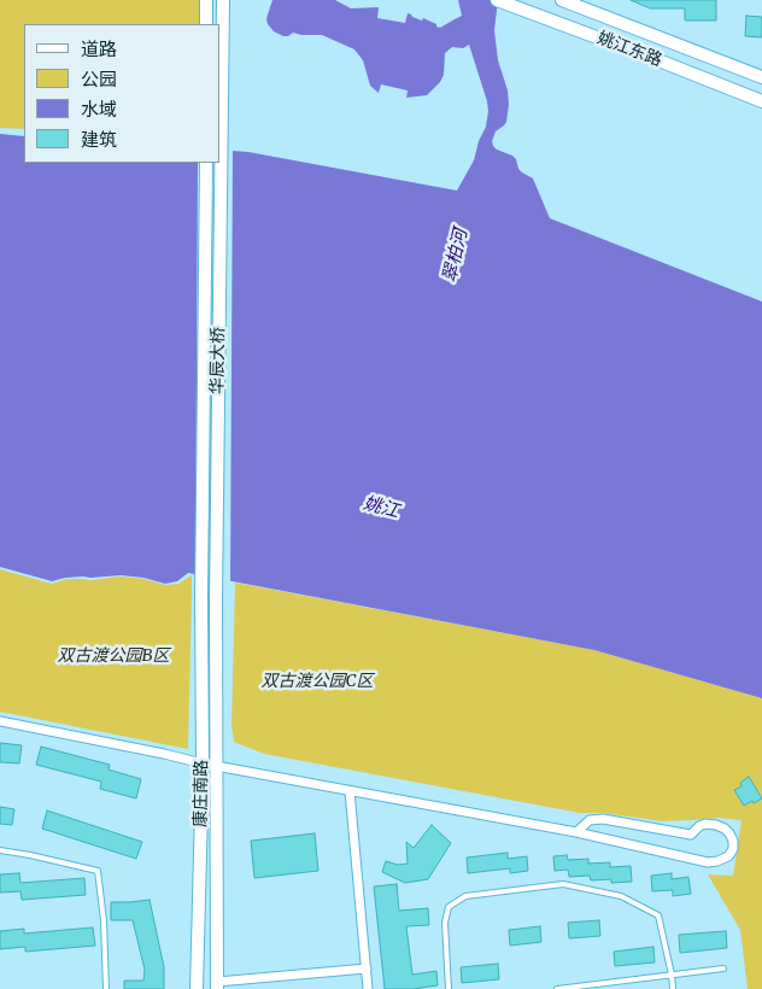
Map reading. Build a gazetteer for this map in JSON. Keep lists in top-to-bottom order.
{
  "streets": {
    "main road": ["姚江东路", "华辰大桥", "康庄南路"]
  },
  "crossings": [
    ["华辰大桥", "康庄南路"]
  ],
  "water": ["翠柏河", "姚江"],
  "parks": ["双古渡公园B区", "双古渡公园C区"],
  "legend": [
    "道路",
    "公园",
    "水域",
    "建筑"
  ]
}
